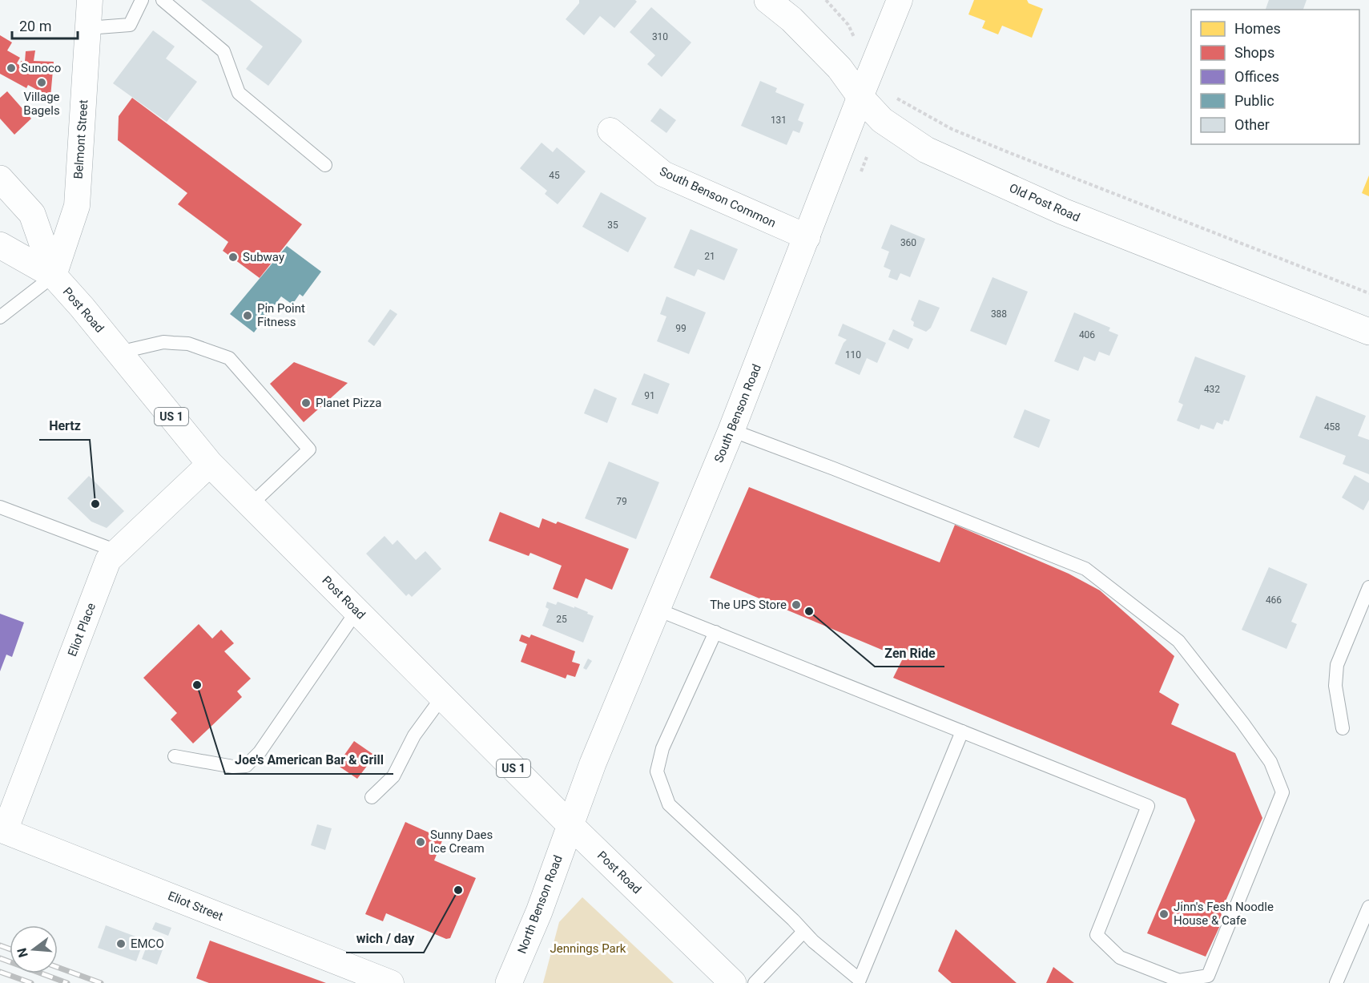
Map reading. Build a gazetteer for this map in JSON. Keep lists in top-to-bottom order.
{
  "streets": {
    "street": [
      "Belmont Street",
      "South Benson Common",
      "Old Post Road",
      "Post Road",
      "South Benson Road",
      "US 1",
      "Eliot Place",
      "North Benson Road",
      "Eliot Street"
    ]
  },
  "crossings": [
    ["Belmont Street", "Post Road"],
    ["Belmont Street", "US 1"],
    ["South Benson Common", "South Benson Road"],
    ["Old Post Road", "South Benson Road"],
    ["Post Road", "South Benson Road"],
    ["Post Road", "US 1"],
    ["Post Road", "Eliot Place"],
    ["Post Road", "North Benson Road"],
    ["South Benson Road", "North Benson Road"],
    ["Eliot Place", "Eliot Street"]
  ],
  "parks": ["Jennings Park"],
  "places": [
    "Sunoco",
    "Village Bagels",
    "Subway",
    "Pin Point Fitness",
    "Planet Pizza",
    "Hertz",
    "The UPS Store",
    "Zen Ride",
    "Joe's American Bar & Grill",
    "Sunny Daes Ice Cream",
    "wich / day",
    "Jinn's Fesh Noodle House & Cafe",
    "EMCO"
  ],
  "house_numbers": [
    "310",
    "131",
    "45",
    "35",
    "360",
    "21",
    "388",
    "99",
    "406",
    "110",
    "432",
    "91",
    "458",
    "79",
    "466",
    "25"
  ],
  "legend": [
    "Homes",
    "Shops",
    "Offices",
    "Public",
    "Other"
  ],
  "scale_bar": "20 m",
  "north": "left"
}
